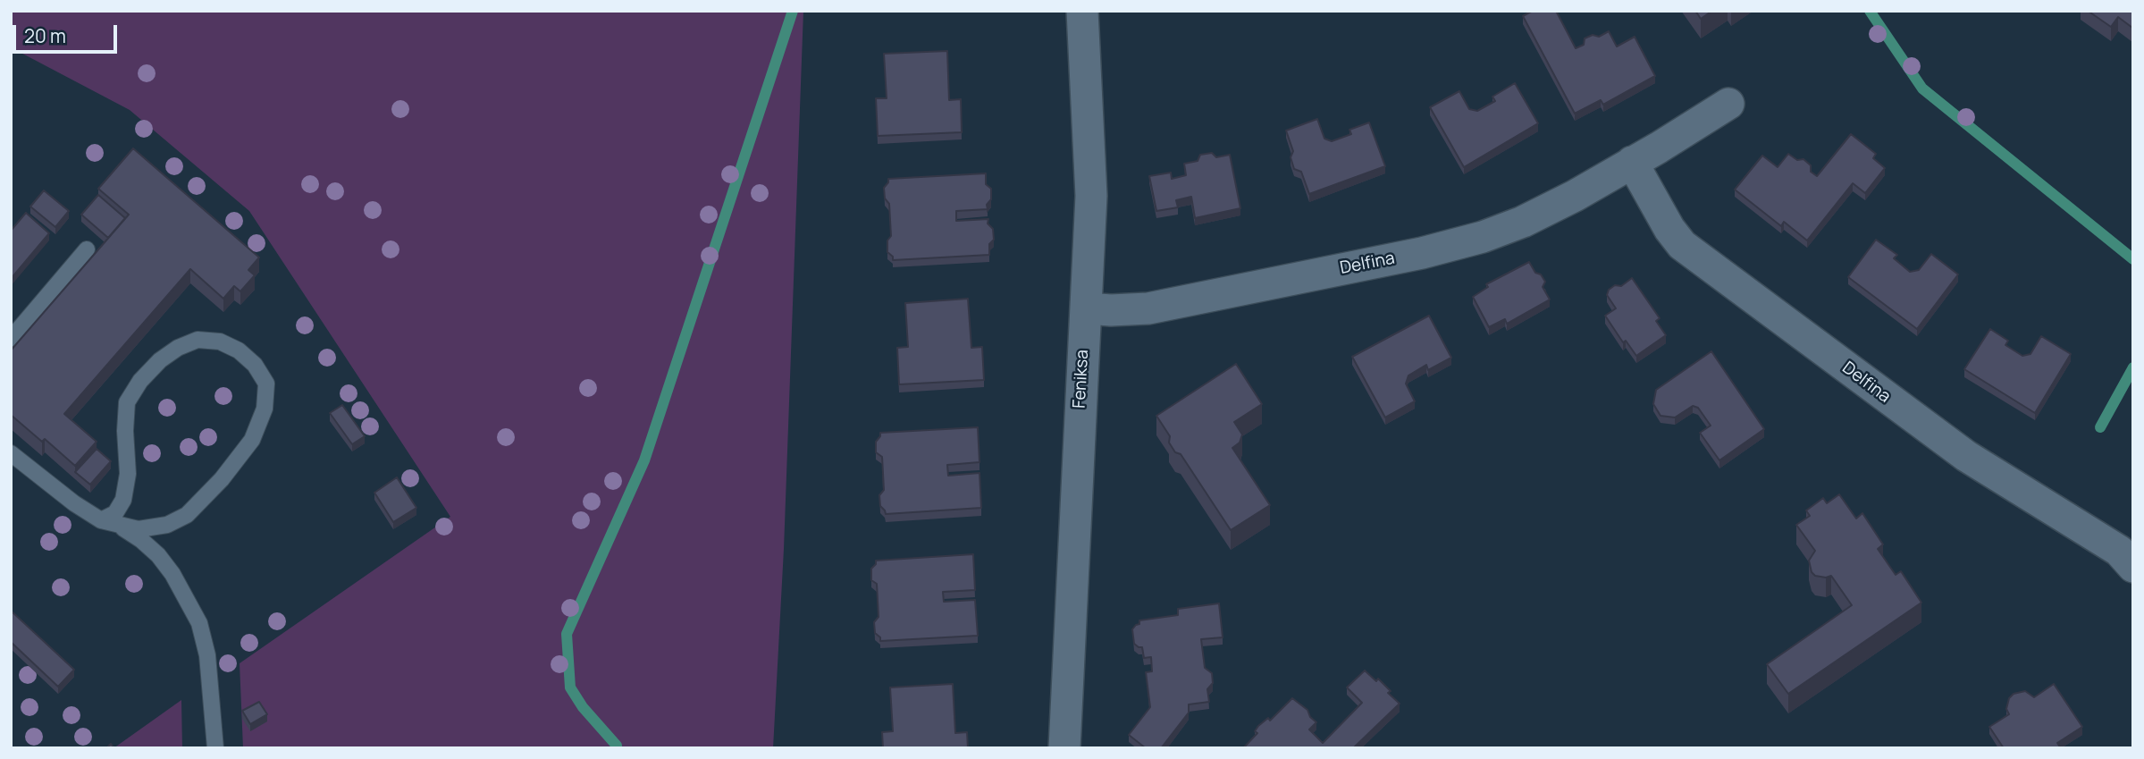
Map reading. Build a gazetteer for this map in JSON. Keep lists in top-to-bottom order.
{
  "streets": {
    "street": ["Delfina", "Feniksa"]
  },
  "crossings": [
    ["Delfina", "Feniksa"]
  ],
  "scale_bar": "20 m"
}
